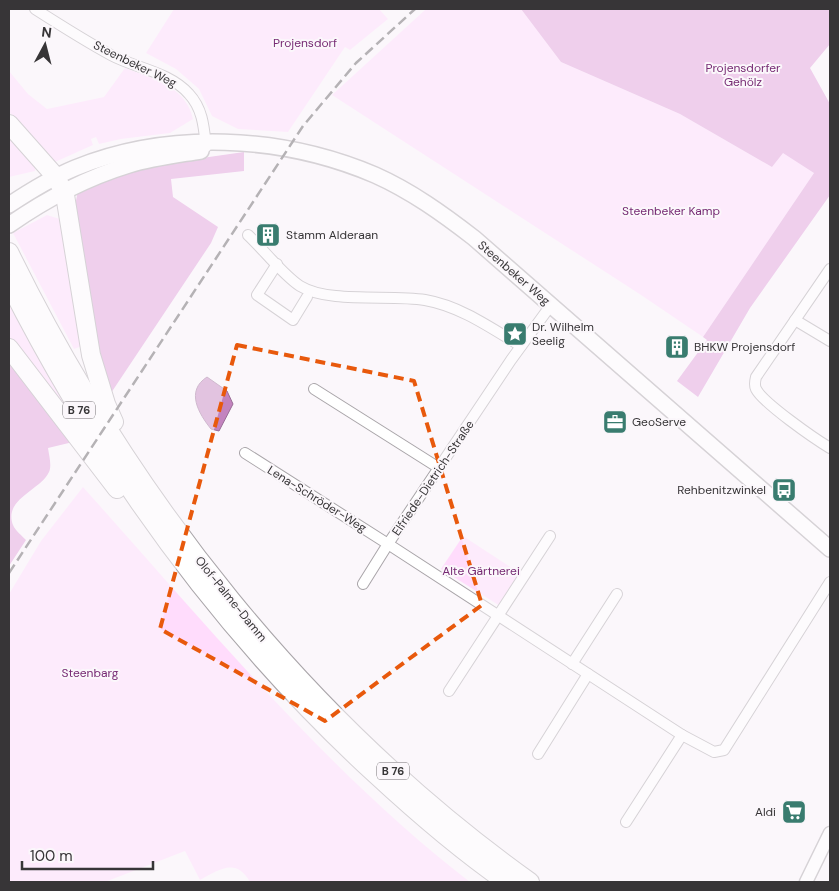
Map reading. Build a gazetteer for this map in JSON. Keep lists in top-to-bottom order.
{
  "streets": {
    "highway": ["B 76", "Olof-Palme-Damm"],
    "main road": ["Steenbeker Weg"],
    "street": ["Elfriede-Dietrich-Straße", "Lena-Schröder-Weg"]
  },
  "crossings": [
    ["Steenbeker Weg", "Elfriede-Dietrich-Straße"],
    ["Elfriede-Dietrich-Straße", "Lena-Schröder-Weg"]
  ],
  "parks": [
    "Projensdorf",
    "Projensdorfer Gehölz",
    "Steenbeker Kamp",
    "Alte Gärtnerei",
    "Steenbarg"
  ],
  "places": {
    "building": ["Stamm Alderaan", "BHKW Projensdorf"],
    "place": ["Dr. Wilhelm Seelig"],
    "office": ["GeoServe"],
    "bus stop": ["Rehbenitzwinkel"],
    "supermarket": ["Aldi"]
  },
  "scale_bar": "100 m",
  "north": "top"
}
